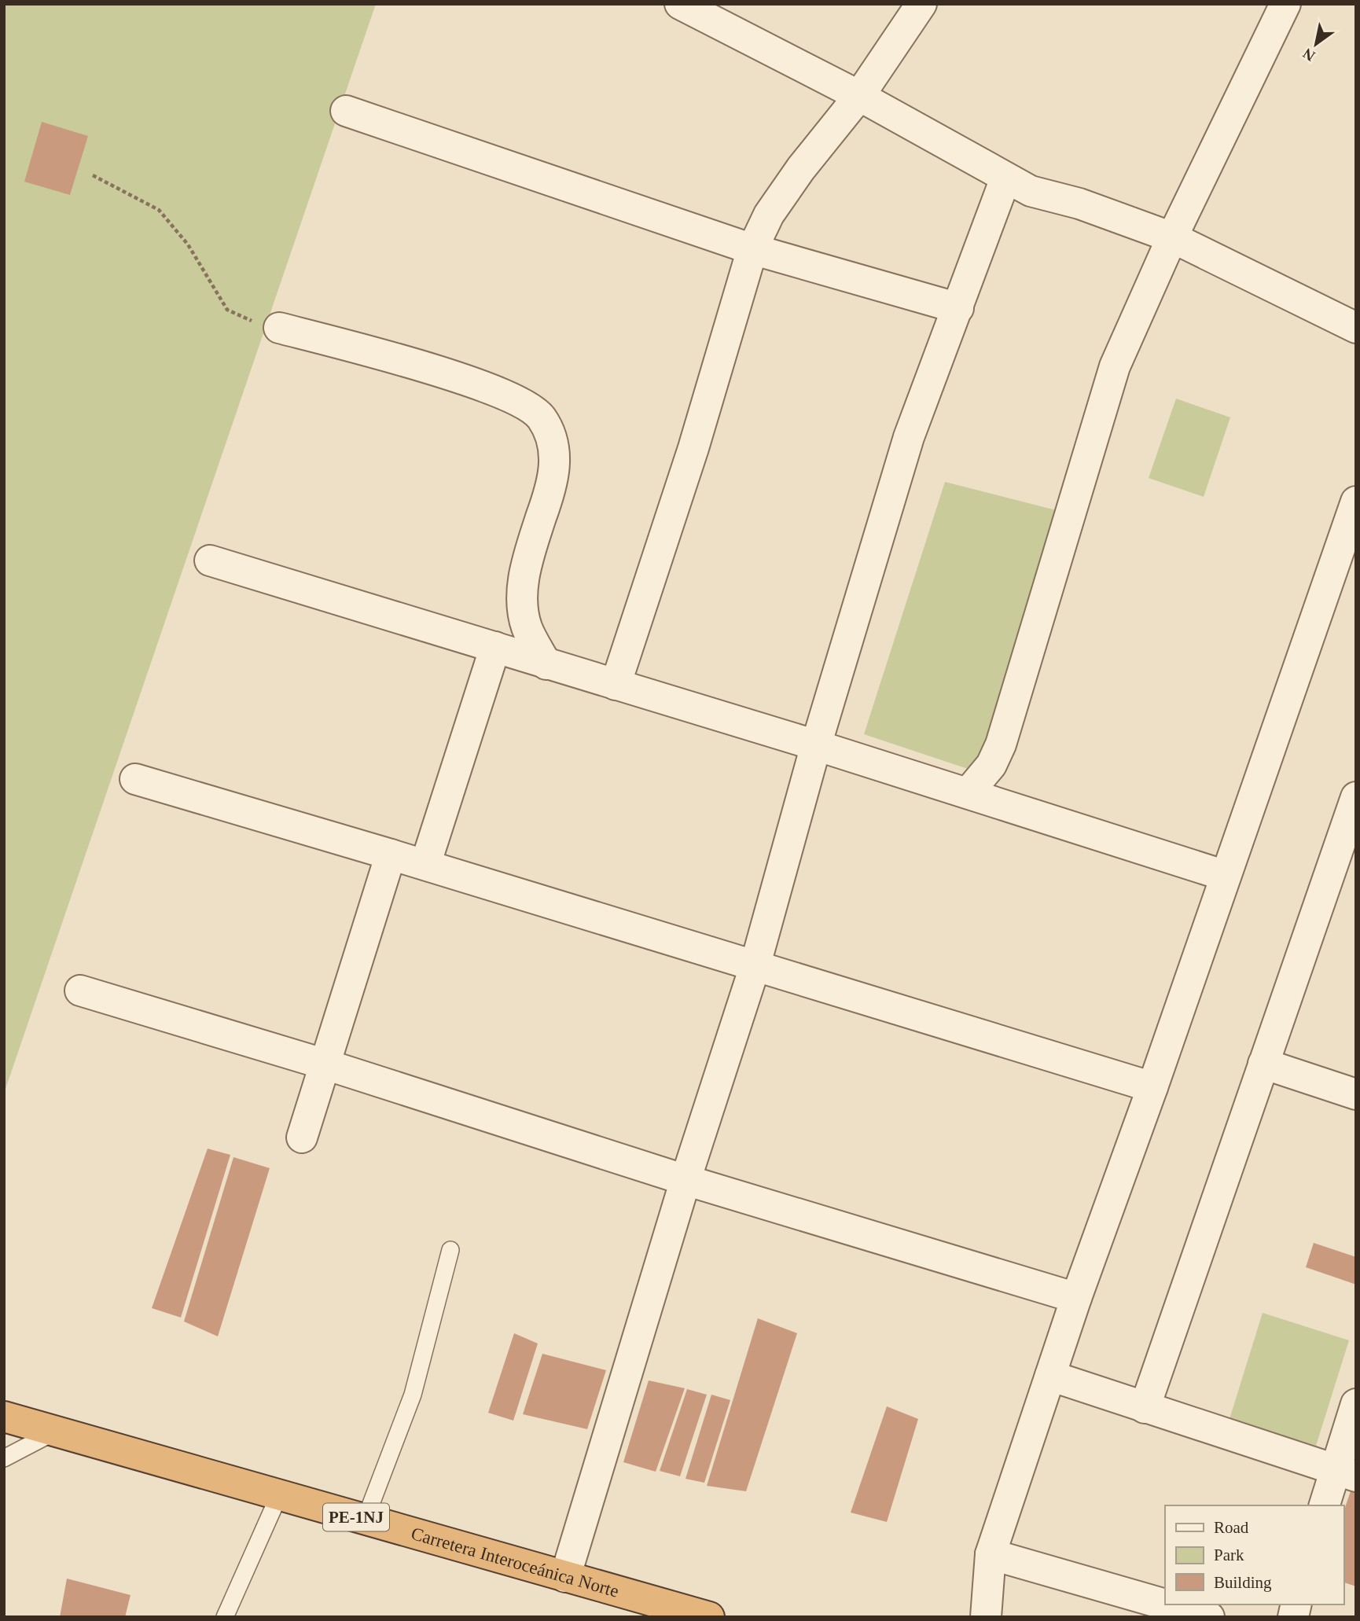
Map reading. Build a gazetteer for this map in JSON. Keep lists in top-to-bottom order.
{
  "streets": {
    "highway": ["PE-1NJ", "Carretera Interoceánica Norte"]
  },
  "legend": ["Road", "Park", "Building"],
  "north": "bottom left"
}
